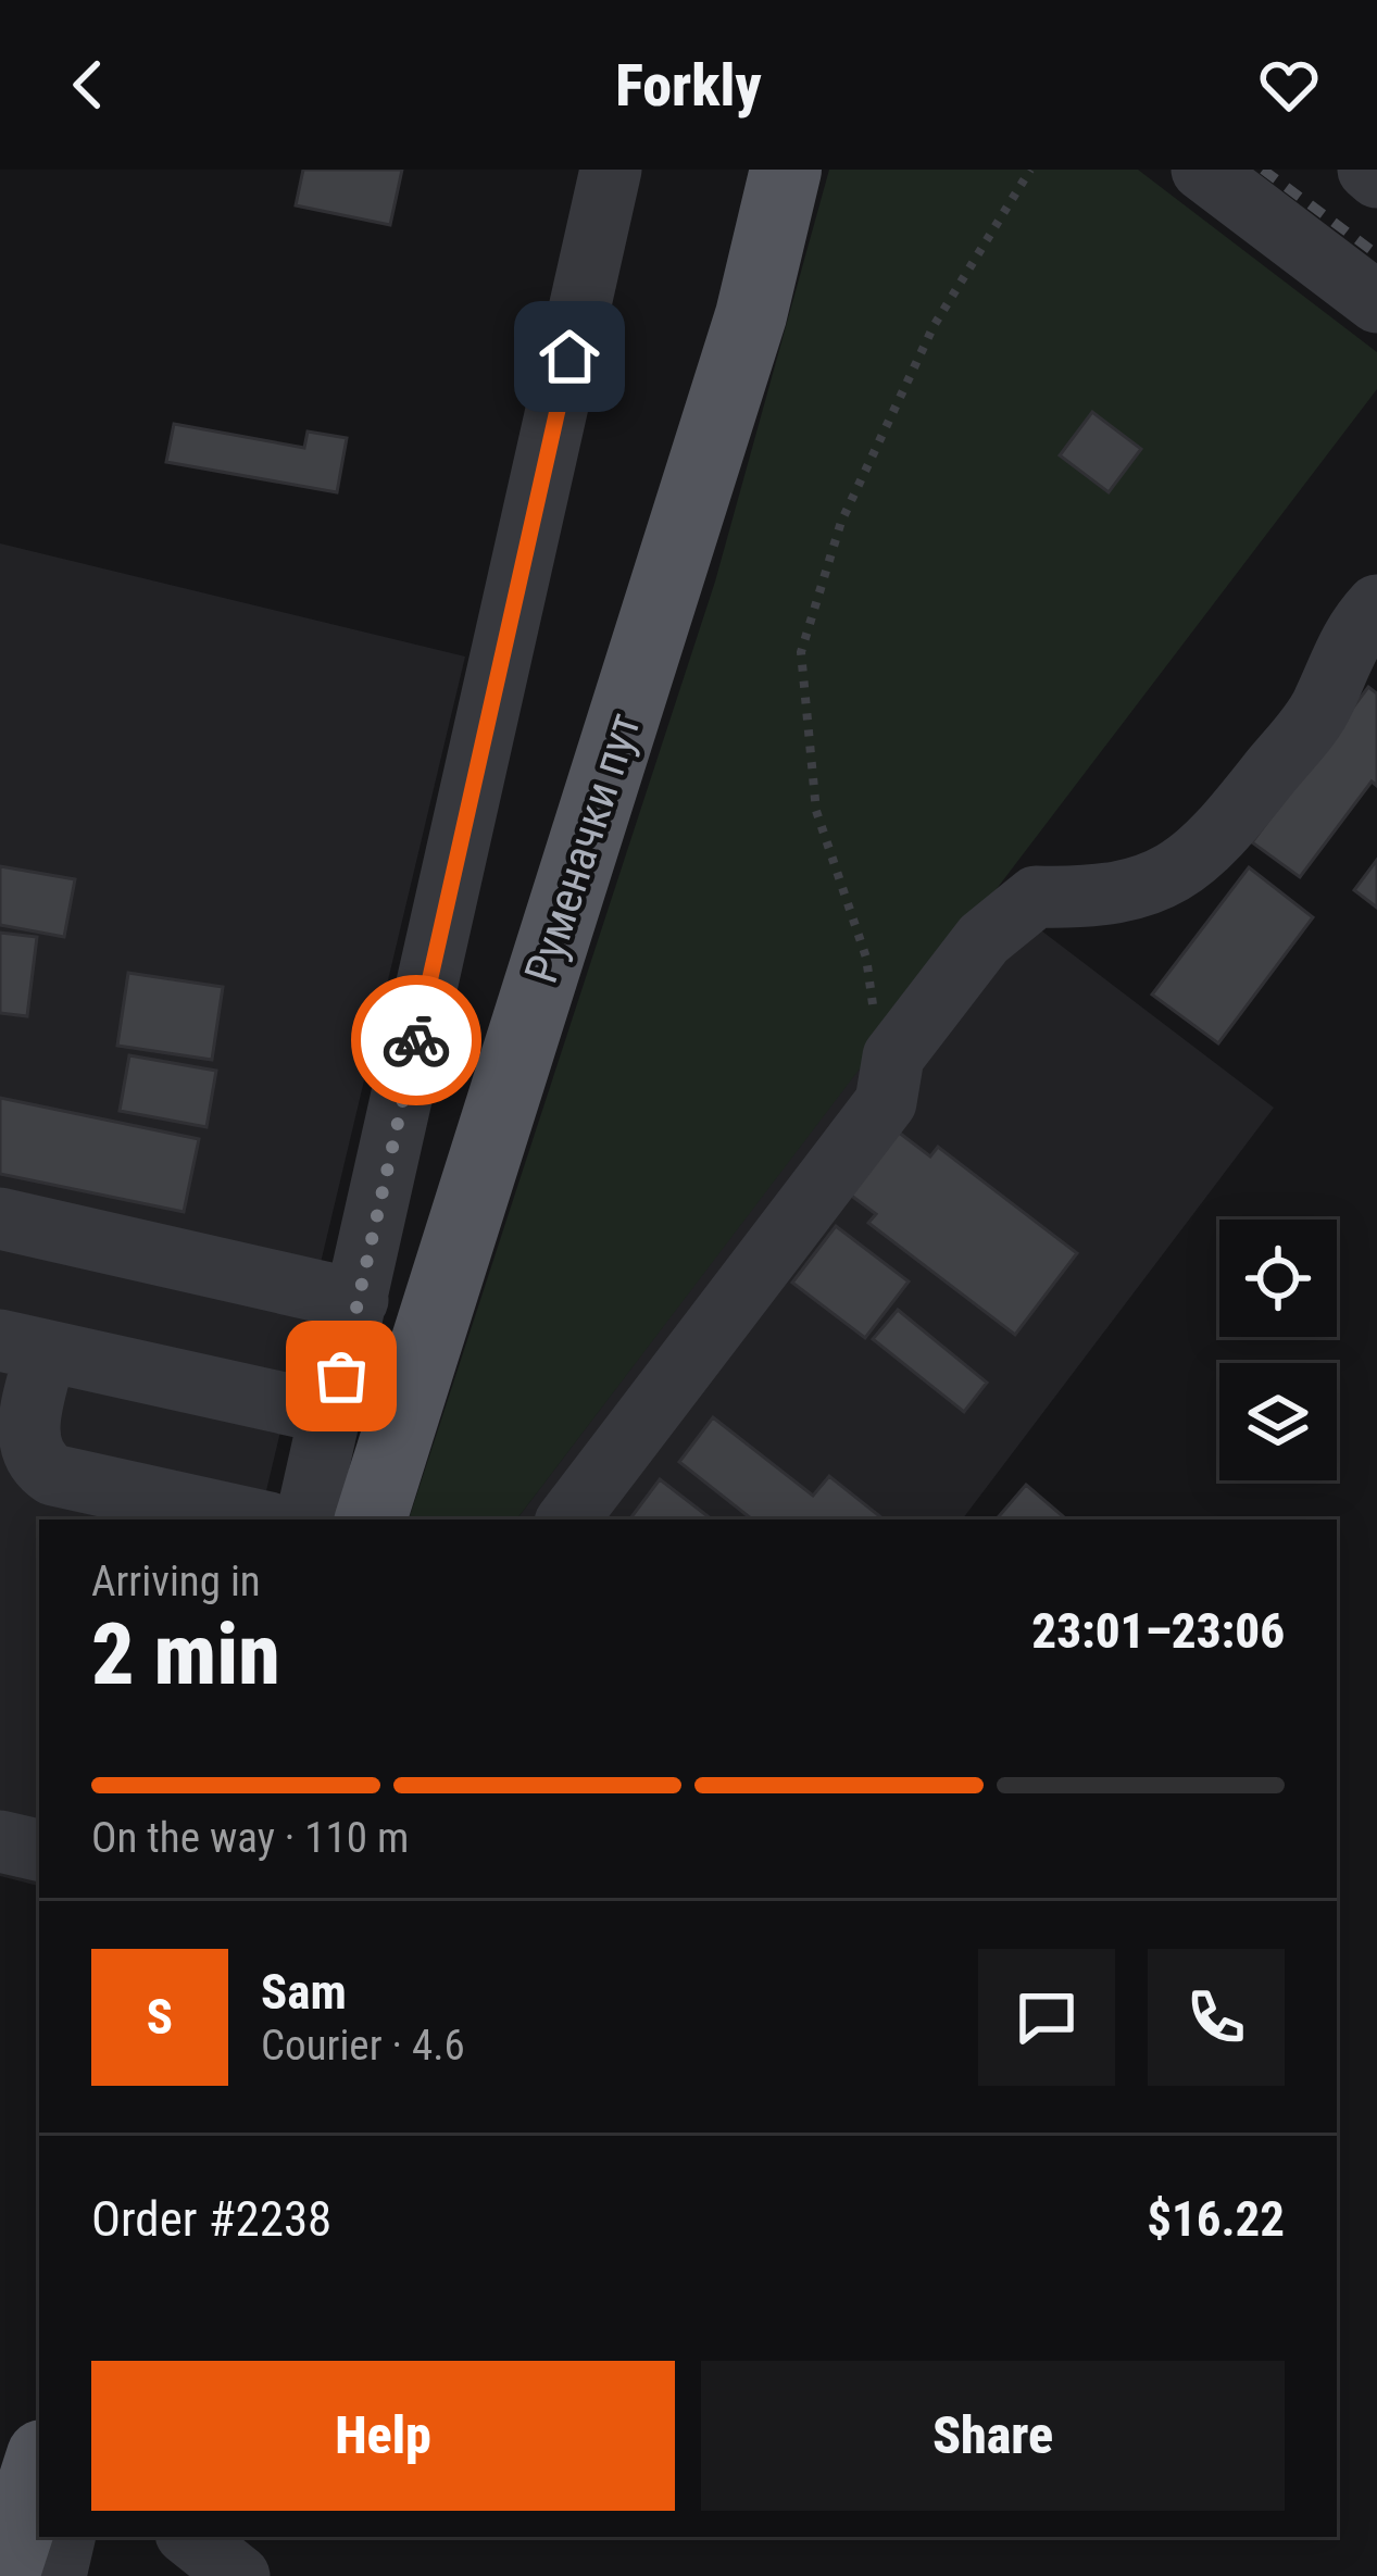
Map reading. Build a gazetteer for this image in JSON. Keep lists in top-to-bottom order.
{
  "streets": {
    "main road": ["Руменачки пут"]
  },
  "page": {
    "header": "Forkly",
    "heading": ["2 min", "Arriving in", "23:01–23:06"],
    "panel": [
      "Sam",
      "Courier · 4.6",
      "Order #2238",
      "$16.22"
    ],
    "bar": "On the way · 110 m",
    "round": "S",
    "buttons": ["Help", "Share"]
  }
}
